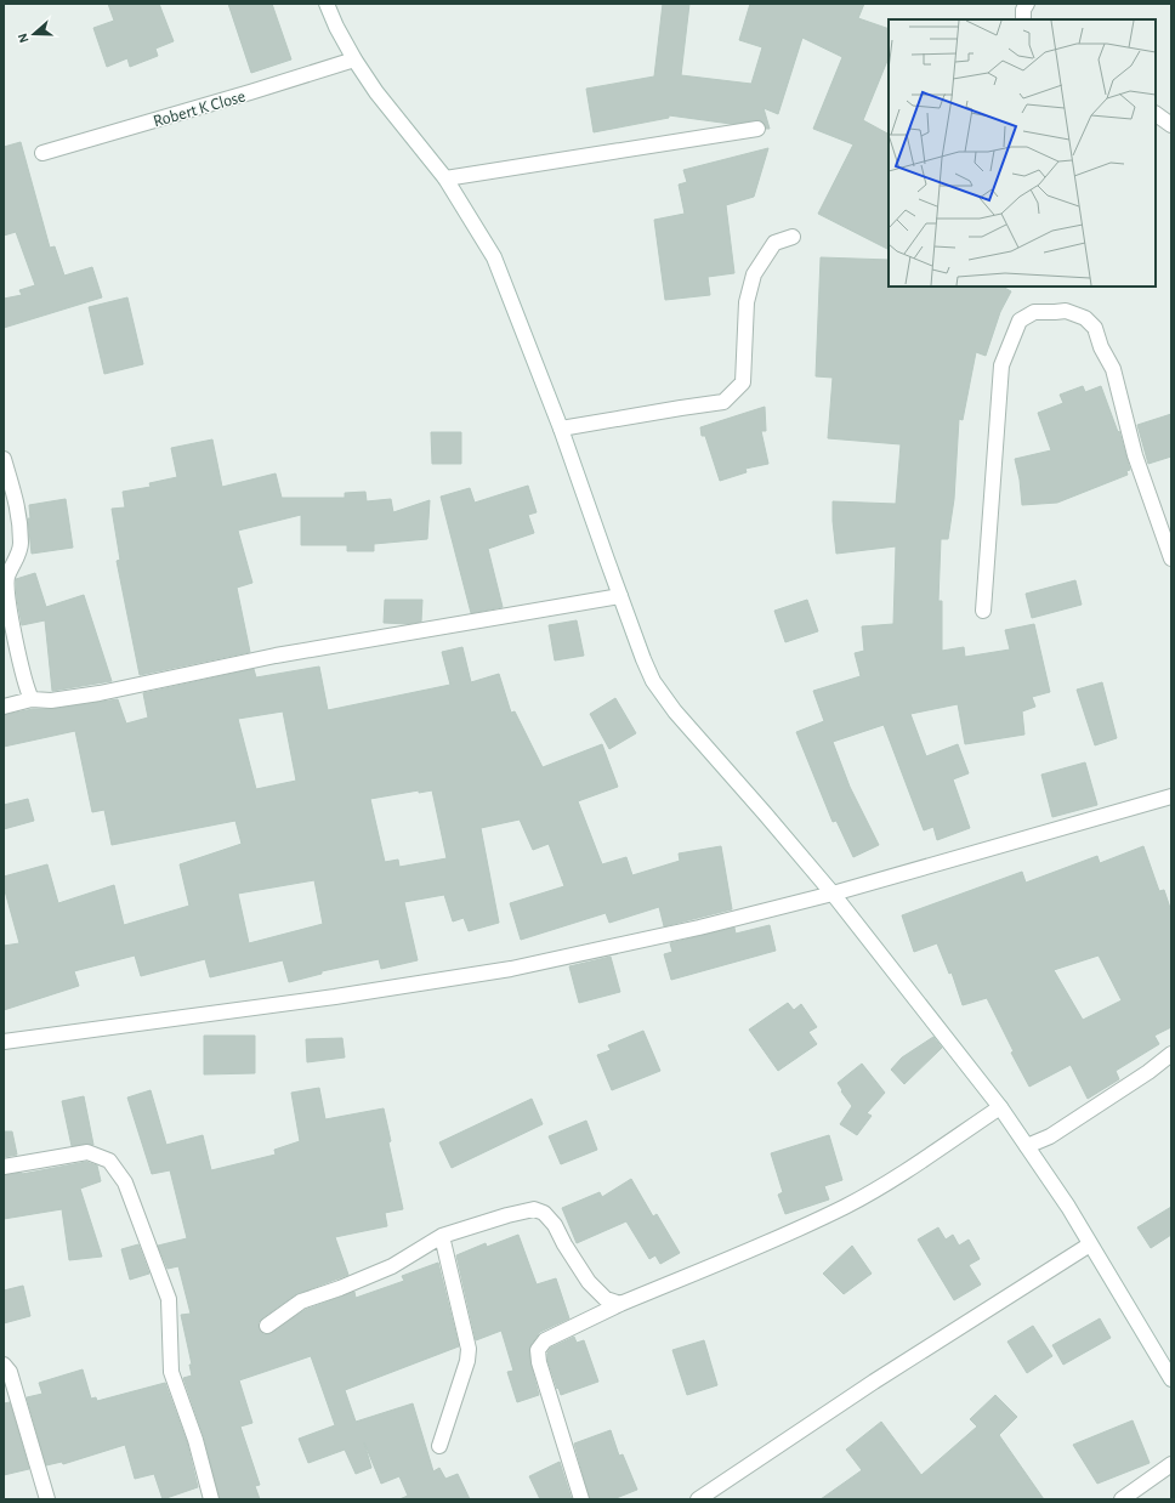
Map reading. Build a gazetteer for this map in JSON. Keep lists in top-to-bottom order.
{
  "streets": {
    "street": ["Robert K Close"]
  },
  "north": "left"
}
